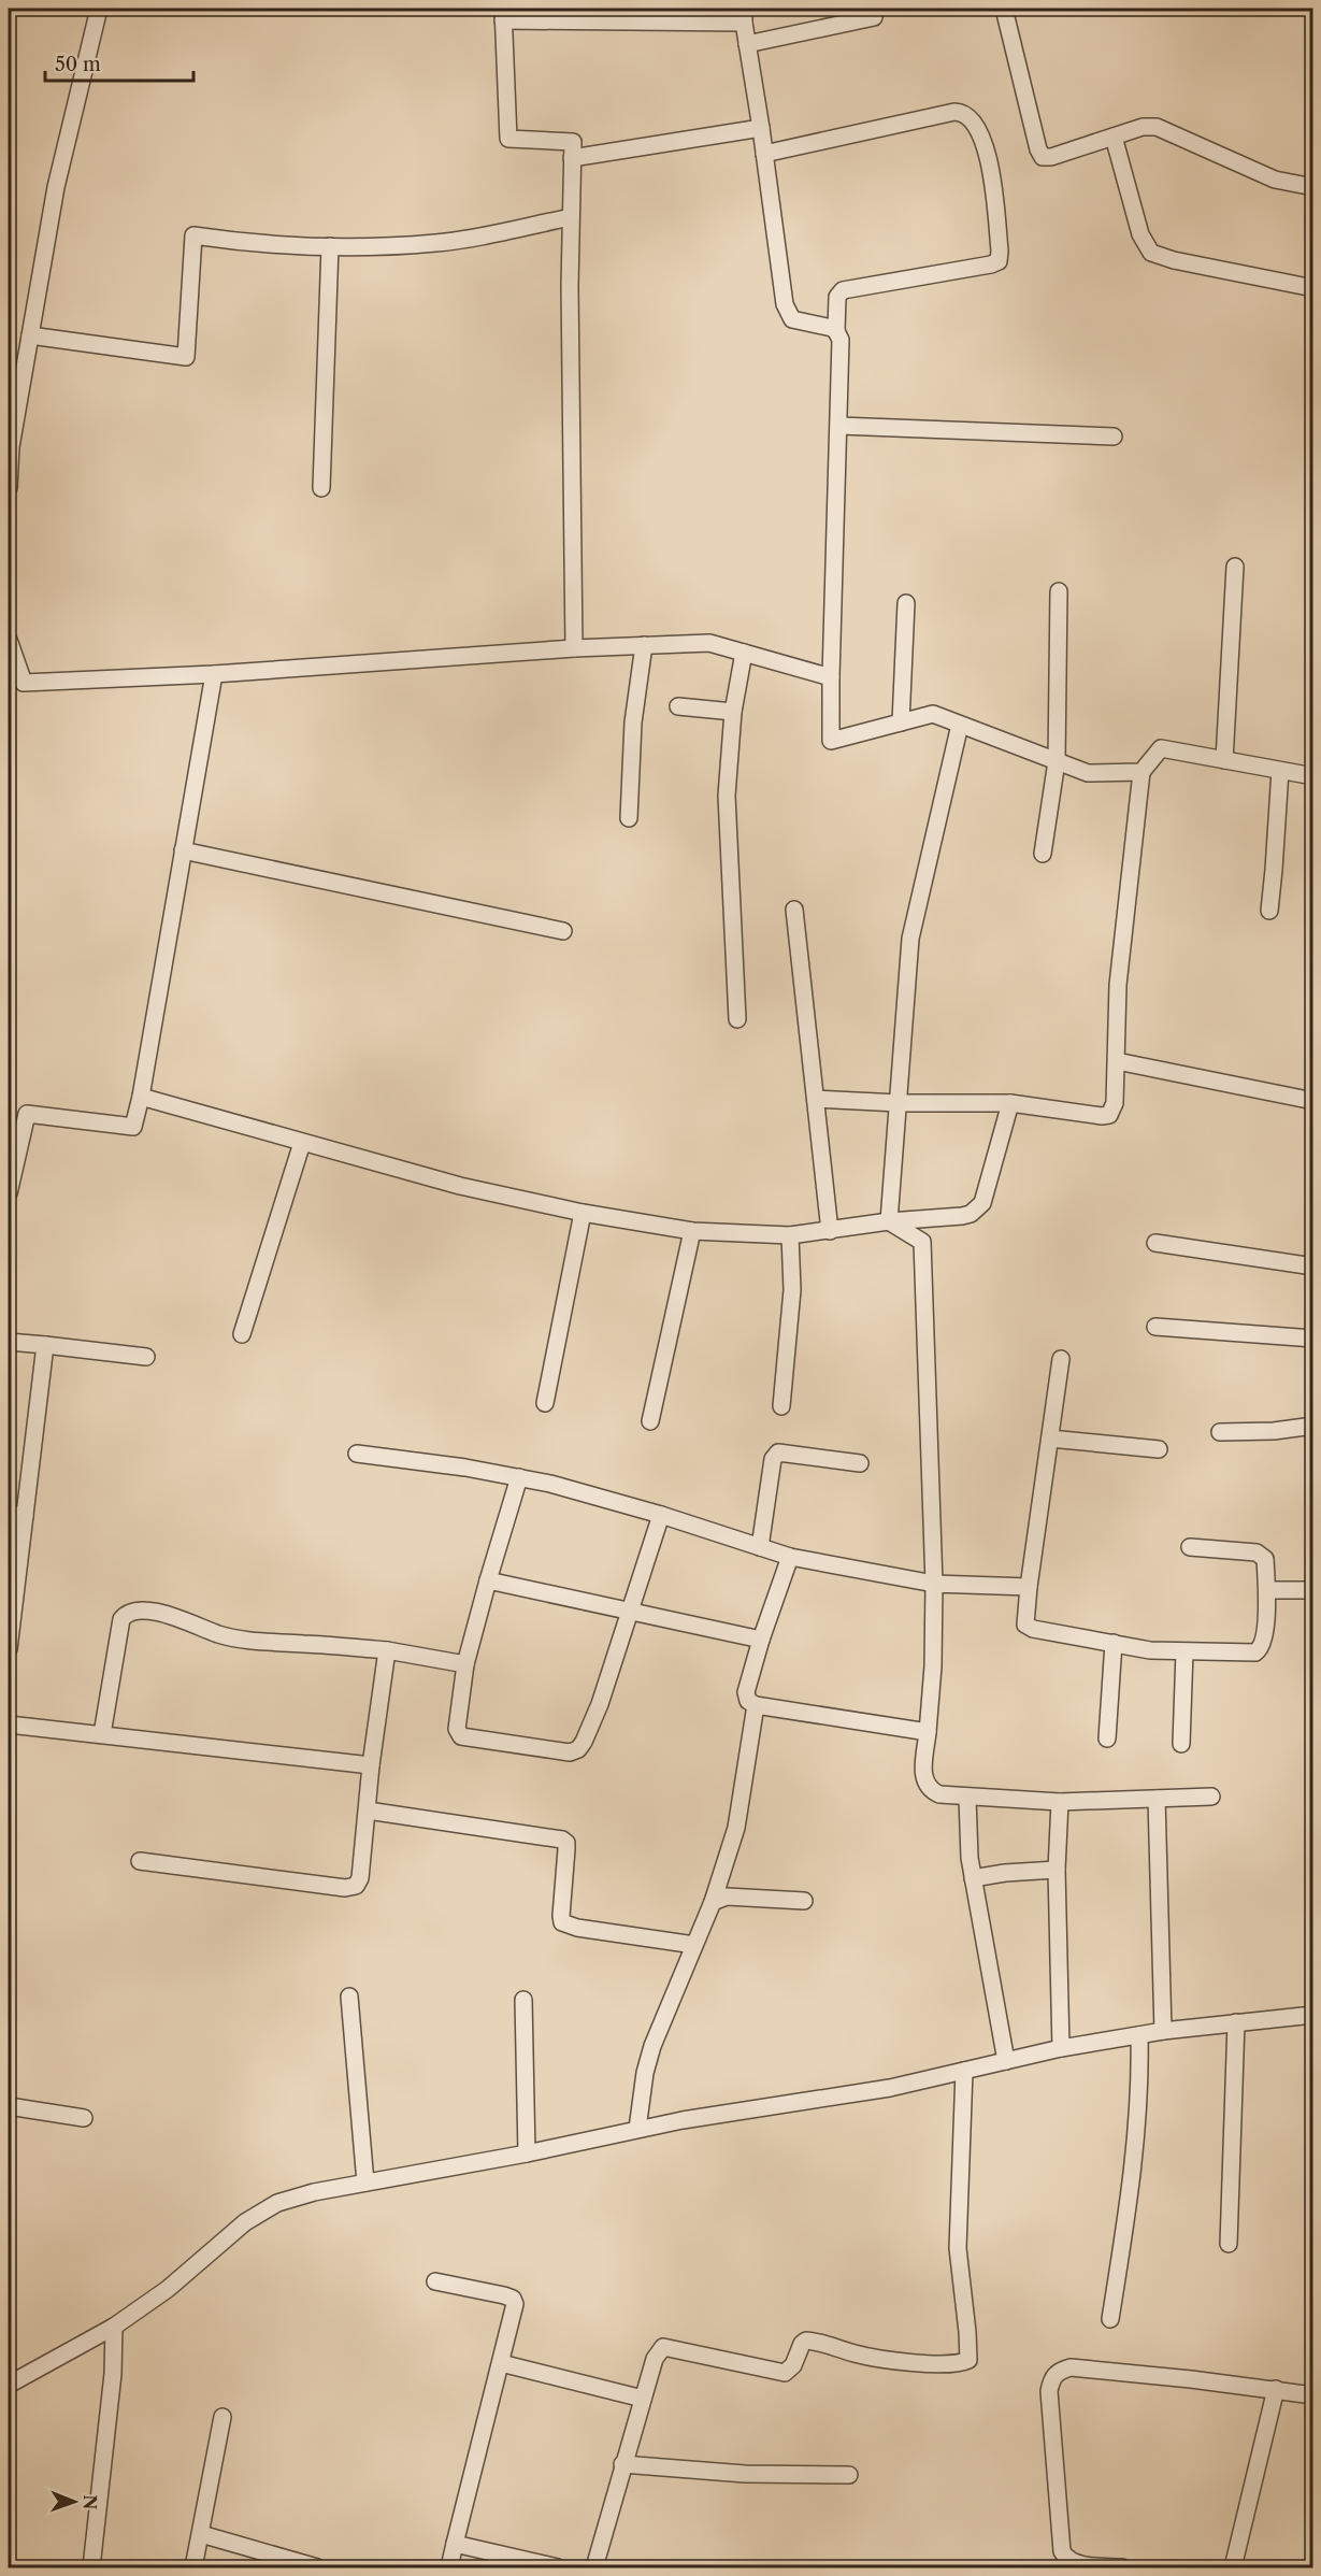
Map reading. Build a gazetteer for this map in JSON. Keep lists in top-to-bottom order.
{
  "scale_bar": "50 m",
  "north": "right"
}
